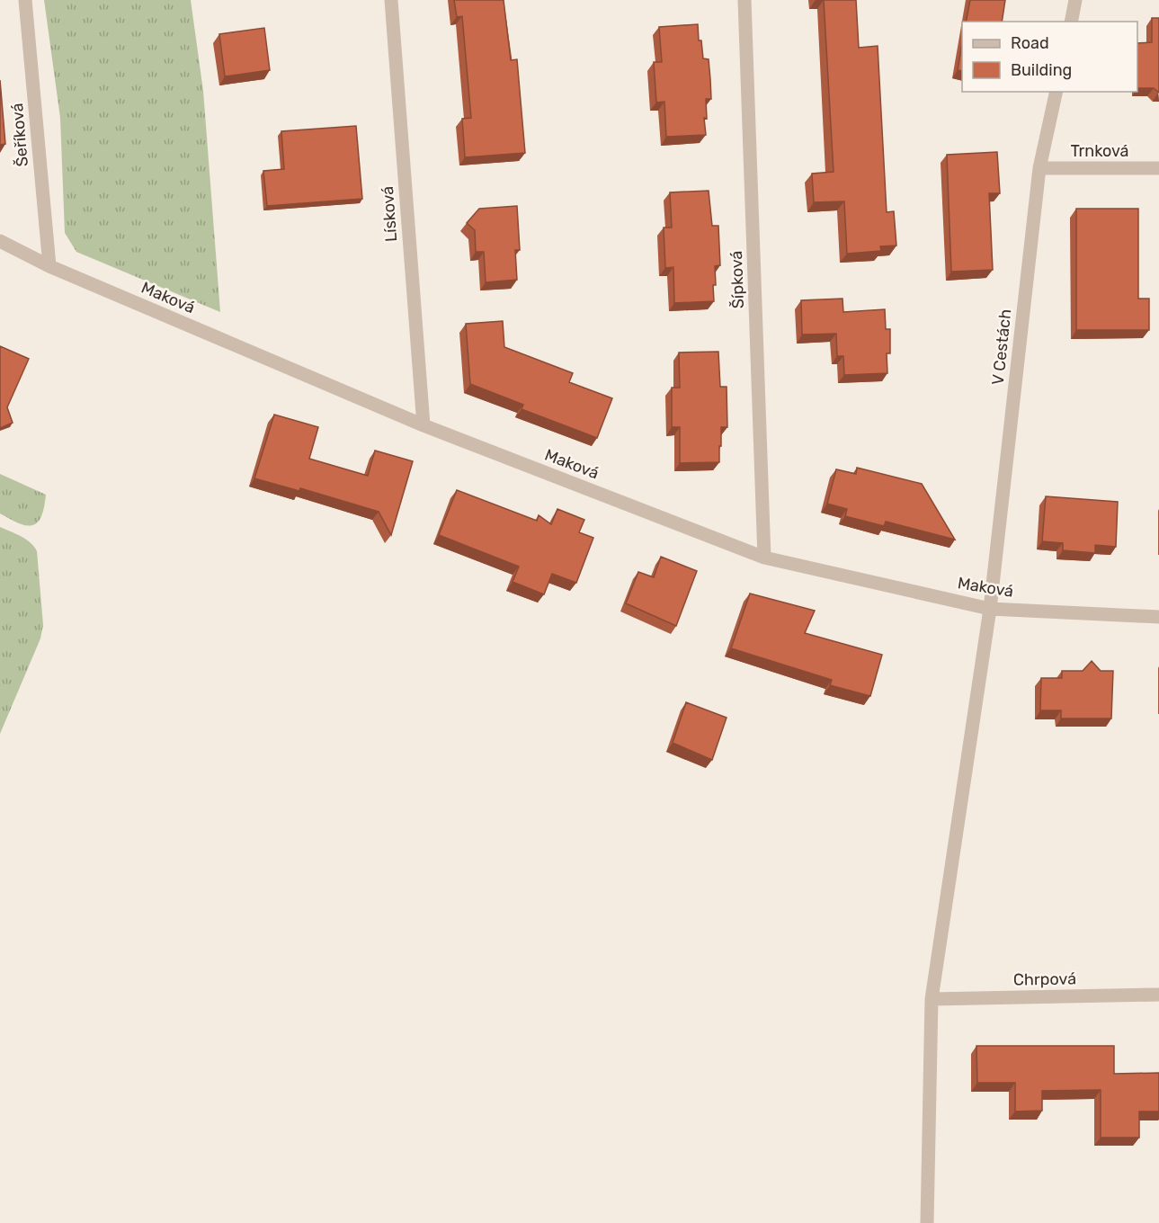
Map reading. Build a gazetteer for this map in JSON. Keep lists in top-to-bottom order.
{
  "streets": {
    "street": [
      "Šeříková",
      "Trnková",
      "Lísková",
      "Šípková",
      "Maková",
      "V Cestách",
      "Chrpová"
    ]
  },
  "crossings": [
    ["Šeříková", "Maková"],
    ["Trnková", "V Cestách"],
    ["Lísková", "Maková"],
    ["Šípková", "Maková"],
    ["Maková", "V Cestách"],
    ["V Cestách", "Chrpová"]
  ],
  "legend": ["Road", "Building"]
}
